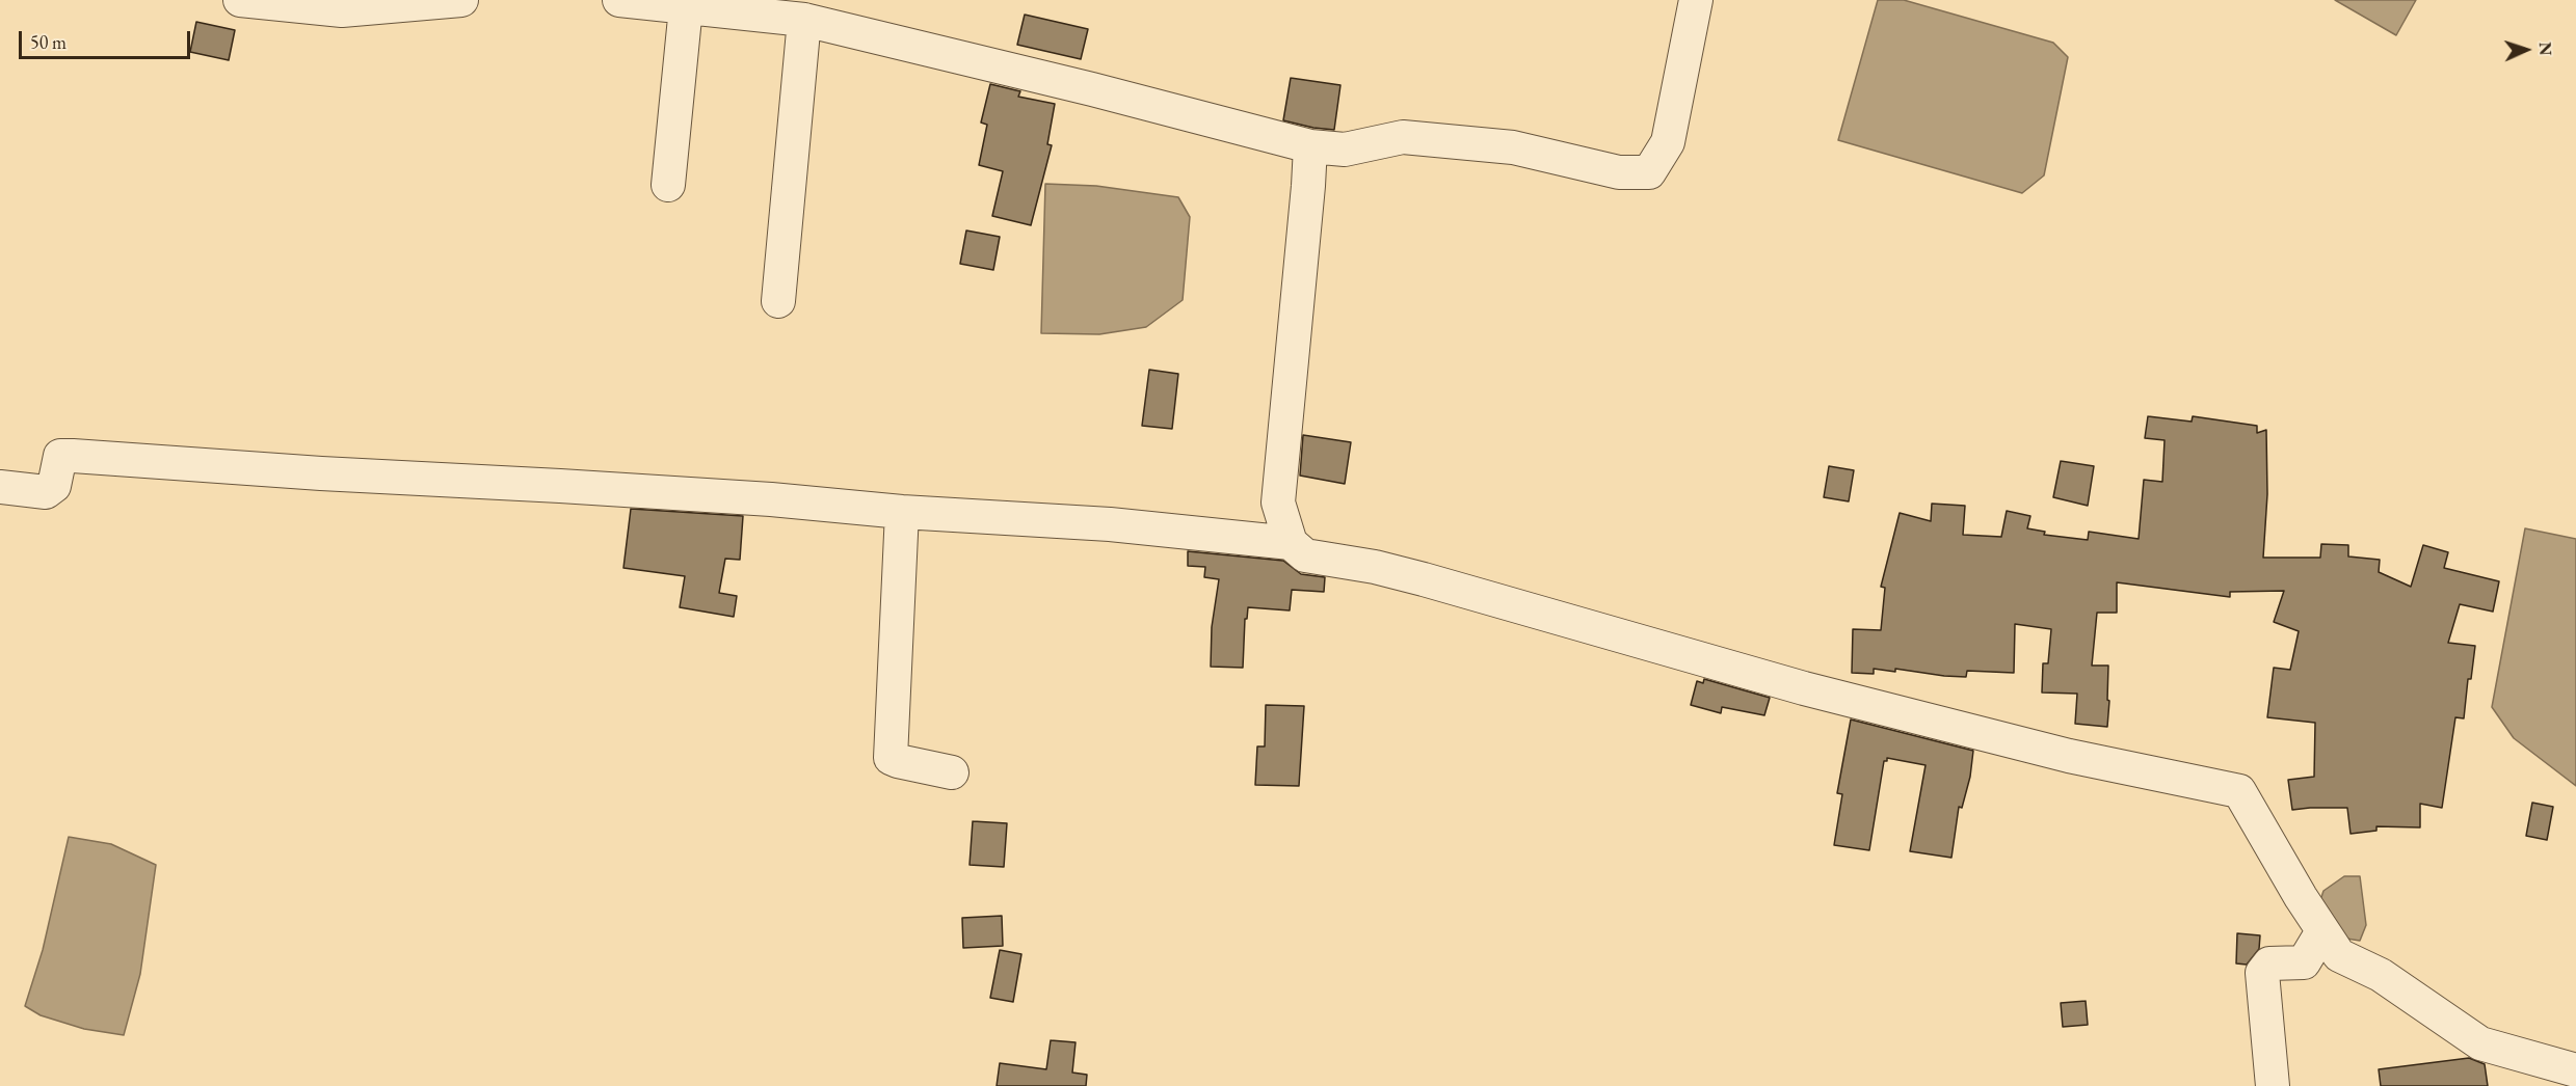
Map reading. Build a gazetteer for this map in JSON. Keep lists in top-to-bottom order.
{
  "scale_bar": "50 m",
  "north": "right"
}
